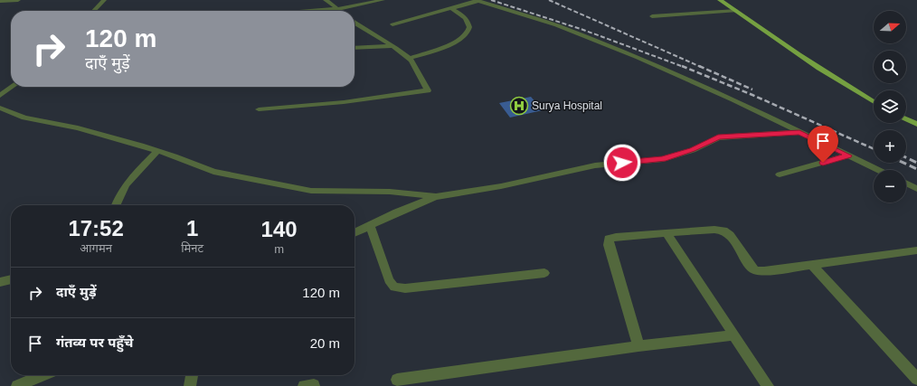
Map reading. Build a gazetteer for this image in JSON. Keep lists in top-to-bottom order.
{
  "places": {
    "hospital": ["Surya Hospital"]
  },
  "north": "right",
  "page": {
    "map_buttons": ["+", "−"],
    "turn": ["120 m", "दाएँ मुड़ें"],
    "eta": [
      "17:52",
      "आगमन",
      "1",
      "मिनट",
      "140",
      "m"
    ],
    "list": [
      {
        "name": "दाएँ मुड़ें",
        "value": "120 m"
      },
      {
        "name": "गंतव्य पर पहुँचे",
        "value": "20 m"
      }
    ]
  }
}
